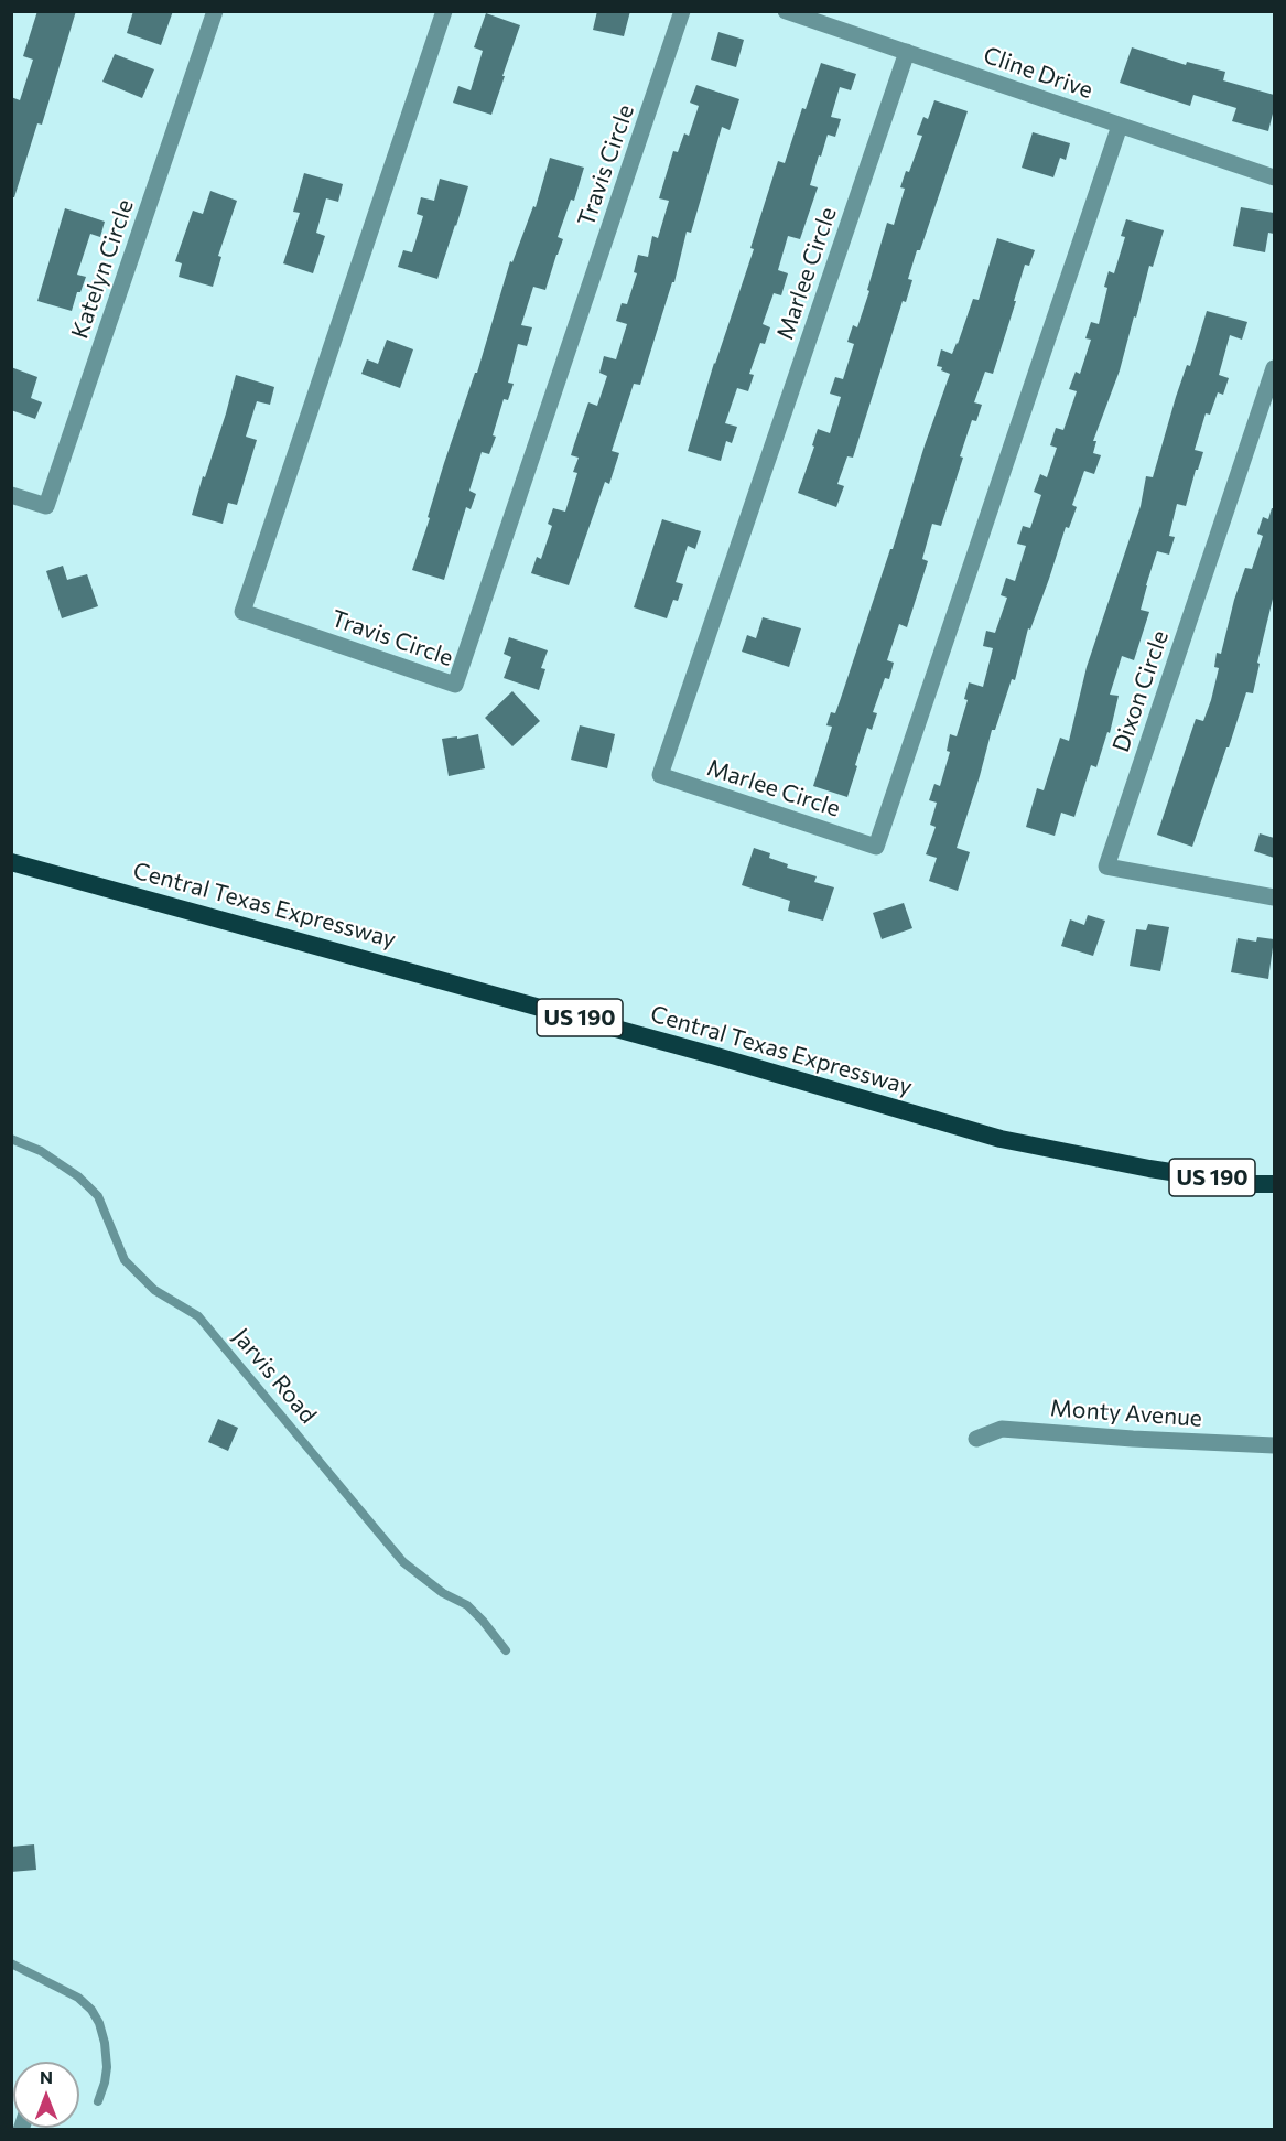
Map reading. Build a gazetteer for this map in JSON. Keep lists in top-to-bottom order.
{
  "streets": {
    "highway": ["Central Texas Expressway", "US 190"],
    "street": [
      "Cline Drive",
      "Travis Circle",
      "Katelyn Circle",
      "Marlee Circle",
      "Dixon Circle",
      "Monty Avenue"
    ],
    "lane": ["Jarvis Road"]
  },
  "crossings": [
    ["Cline Drive", "Marlee Circle"]
  ],
  "north": "top"
}
